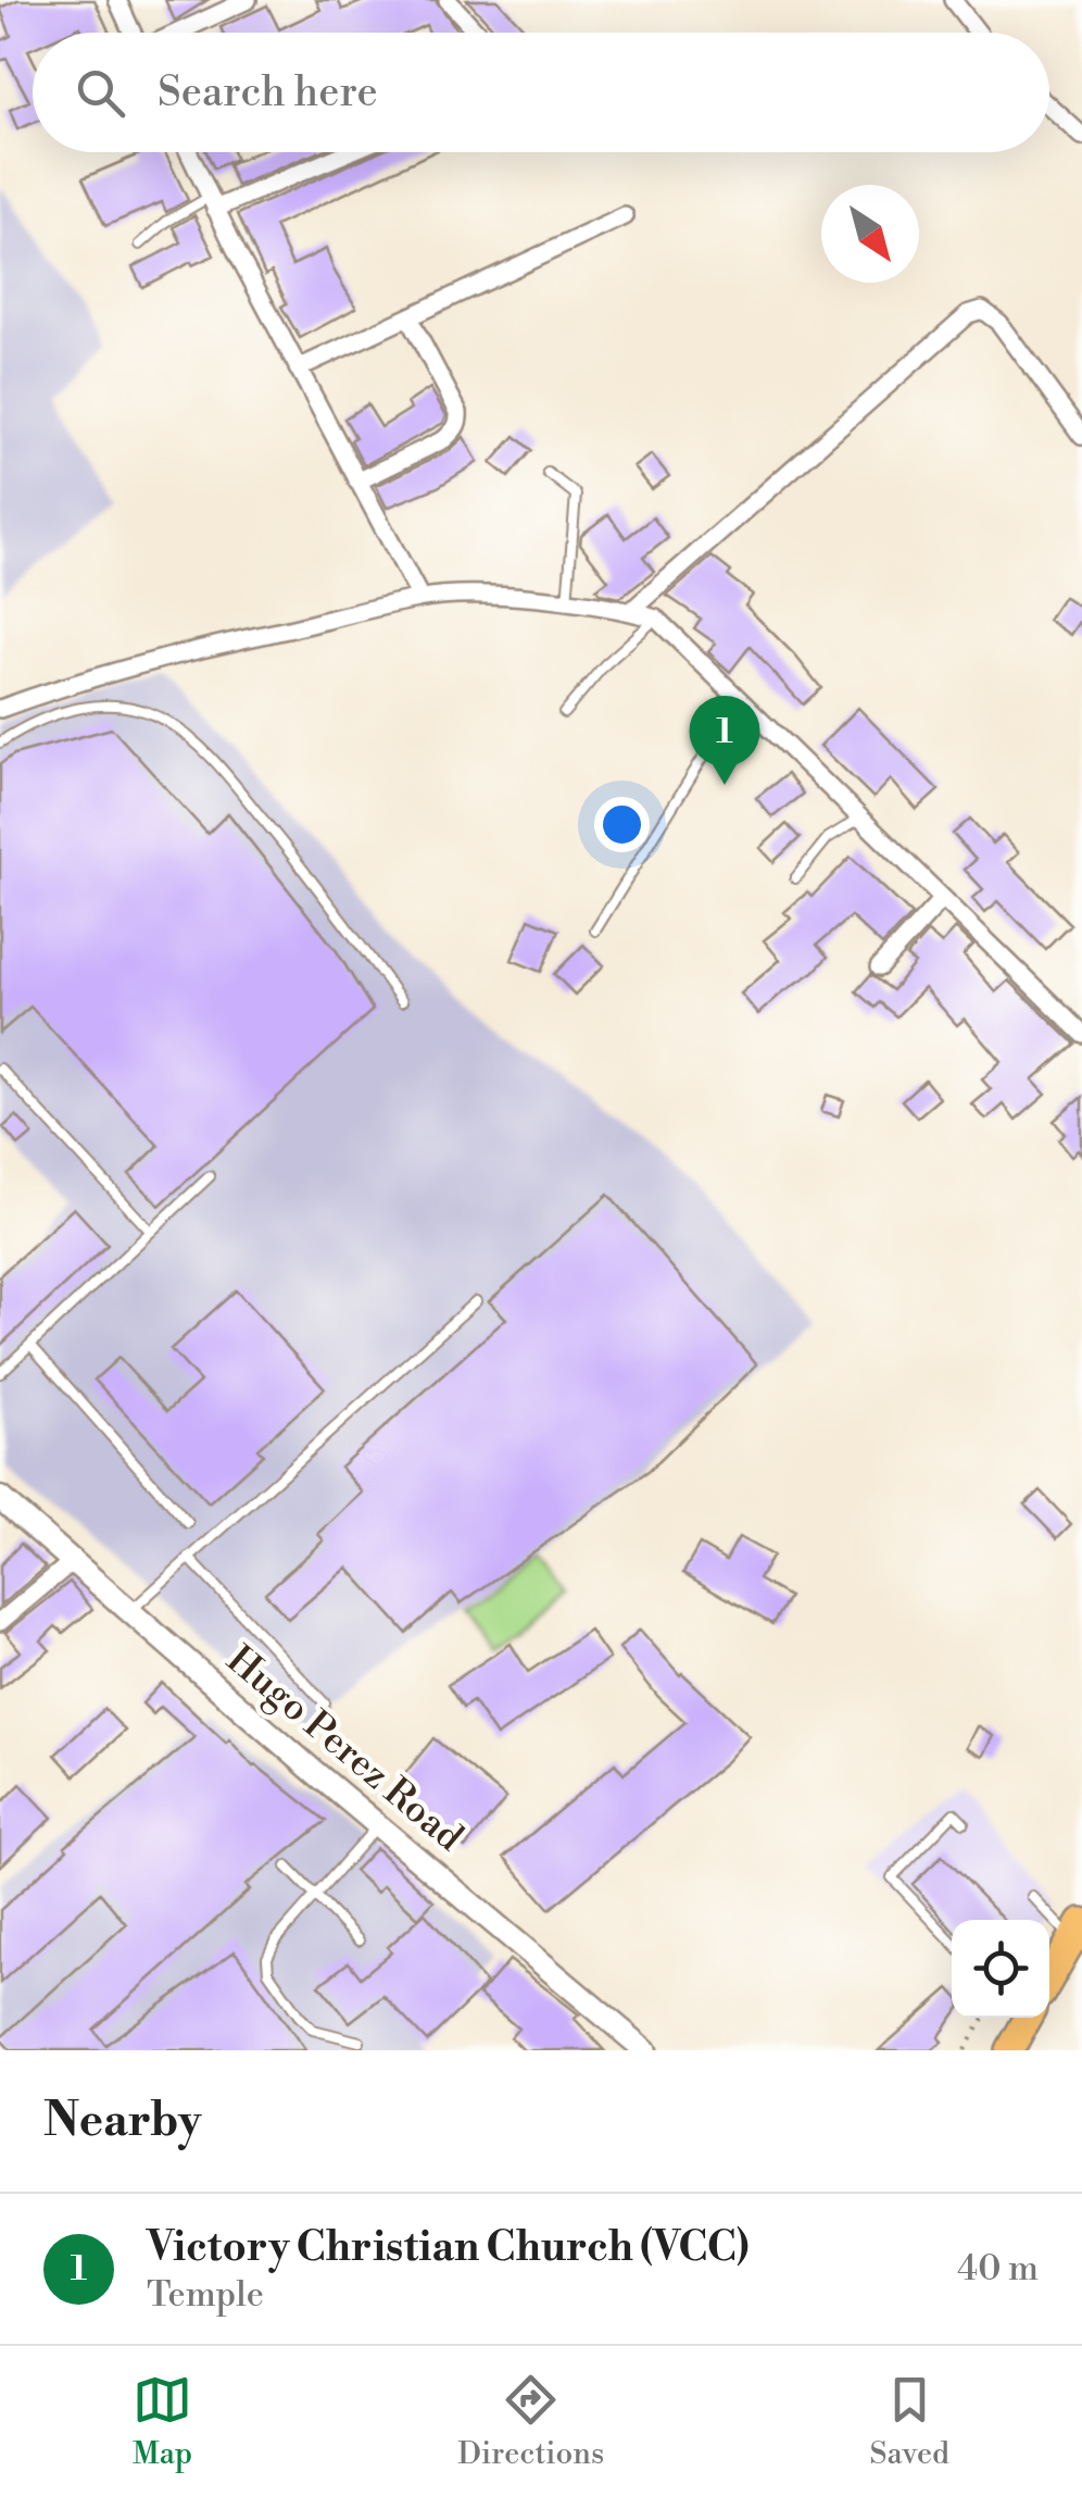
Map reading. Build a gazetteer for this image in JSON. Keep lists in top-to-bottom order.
{
  "streets": {
    "street": ["Hugo Perez Road"]
  },
  "north": "bottom right",
  "page": {
    "search": "Search here",
    "pins": "1",
    "heading": "Nearby",
    "list": [
      {
        "mark": "1",
        "name": "Victory Christian Church (VCC)",
        "note": "Temple",
        "value": "40 m"
      }
    ],
    "nav": ["Map", "Directions", "Saved"]
  }
}
